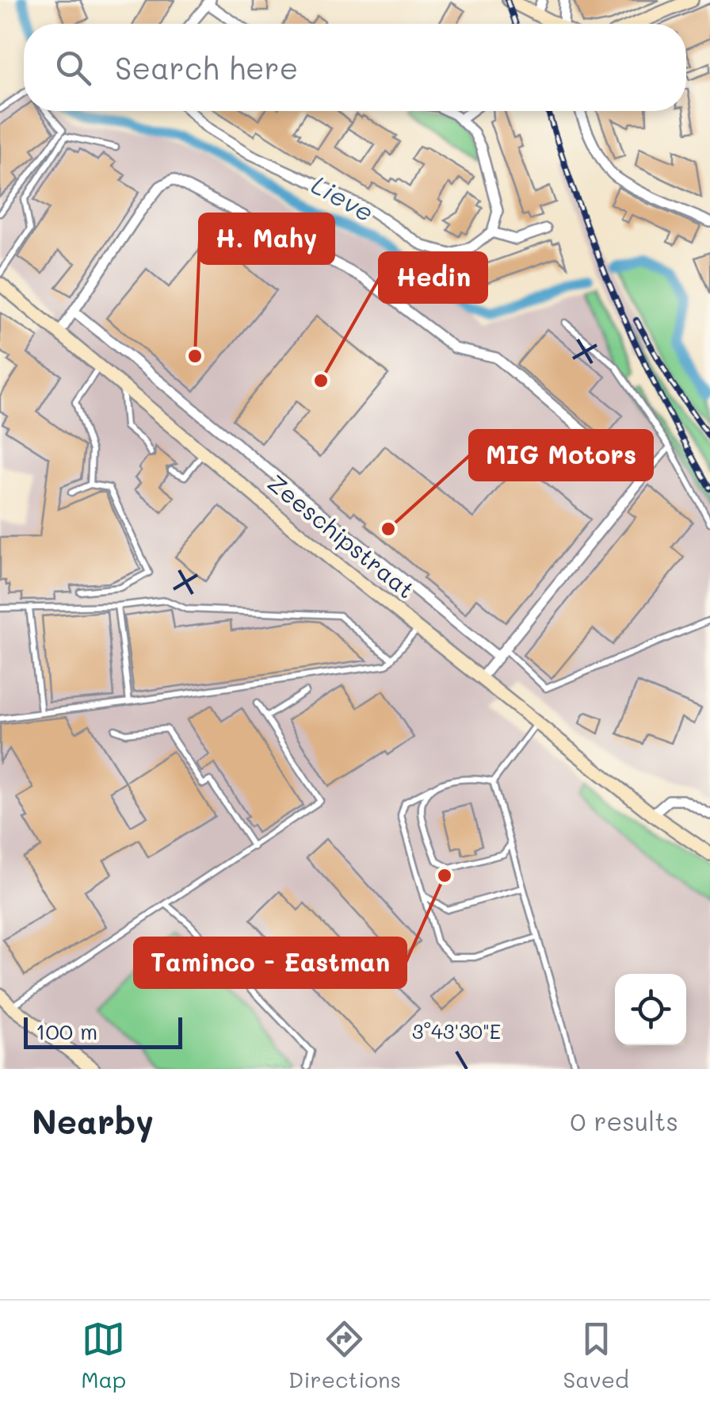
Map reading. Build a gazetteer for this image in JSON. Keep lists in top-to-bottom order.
{
  "streets": {
    "main road": ["Zeeschipstraat"]
  },
  "water": ["Lieve"],
  "places": [
    "H. Mahy",
    "Hedin",
    "MIG Motors",
    "Taminco - Eastman"
  ],
  "scale_bar": "100 m",
  "page": {
    "search": "Search here",
    "scale": "100 m",
    "heading": ["Nearby", "0 results"],
    "nav": ["Map", "Directions", "Saved"]
  },
  "coordinates": ["3°43'30\"E"]
}
